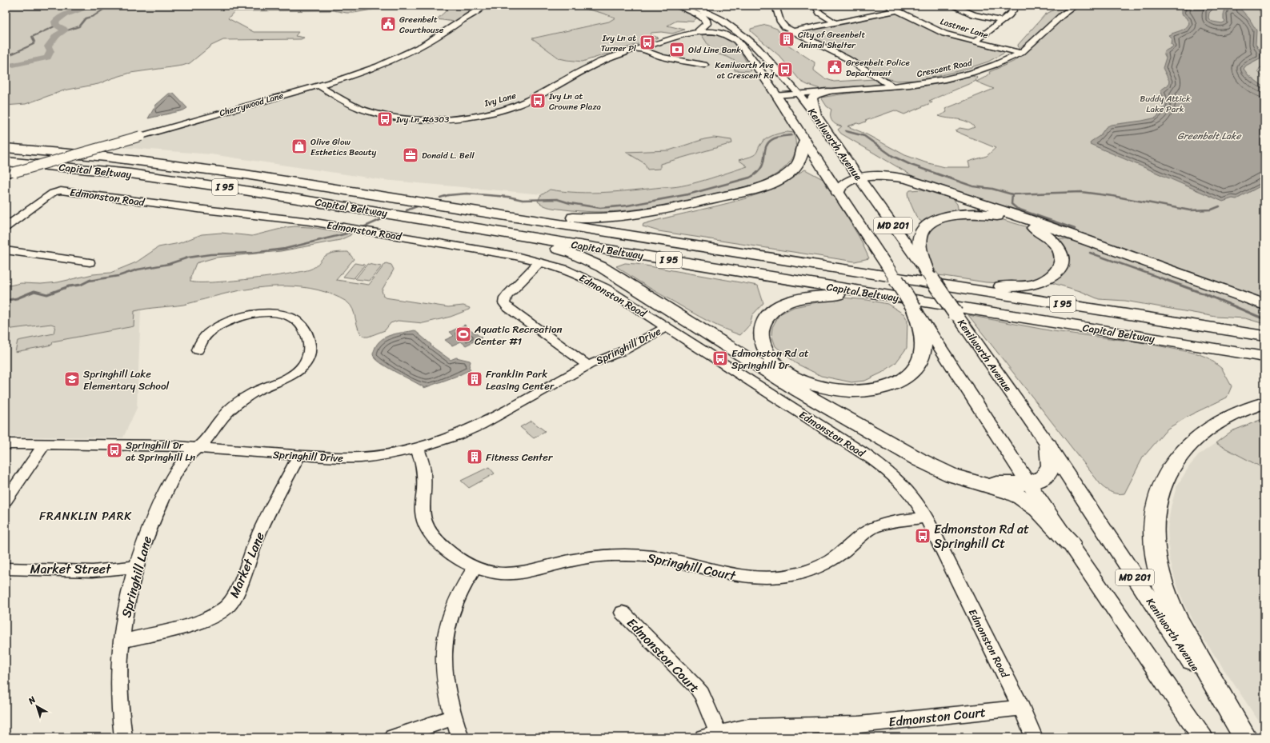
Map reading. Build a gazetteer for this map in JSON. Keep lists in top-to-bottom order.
{
  "streets": {
    "highway": ["Capital Beltway", "I 95"],
    "main road": ["Kenilworth Avenue", "MD 201"],
    "street": [
      "Lastner Lane",
      "Crescent Road",
      "Ivy Lane",
      "Cherrywood Lane",
      "Edmonston Road",
      "Springhill Drive",
      "Market Lane",
      "Springhill Court",
      "Market Street",
      "Springhill Lane",
      "Edmonston Court"
    ]
  },
  "crossings": [
    ["Lastner Lane", "Crescent Road"],
    ["Crescent Road", "Kenilworth Avenue"],
    ["Ivy Lane", "Cherrywood Lane"],
    ["Ivy Lane", "Kenilworth Avenue"],
    ["Edmonston Road", "Springhill Drive"],
    ["Edmonston Road", "Springhill Court"],
    ["Edmonston Road", "Edmonston Court"],
    ["Springhill Drive", "Market Lane"],
    ["Springhill Drive", "Springhill Court"],
    ["Springhill Drive", "Springhill Lane"],
    ["Market Lane", "Springhill Lane"],
    ["Market Street", "Springhill Lane"]
  ],
  "districts": ["FRANKLIN PARK"],
  "water": ["Greenbelt Lake"],
  "parks": ["Buddy Attick Lake Park"],
  "places": {
    "public building": ["Greenbelt Courthouse", "Greenbelt Police Department"],
    "building": ["City of Greenbelt Animal Shelter", "Franklin Park Leasing Center", "Fitness Center"],
    "bus stop": [
      "Ivy Ln at Turner Pl",
      "Kenilworth Ave at Crescent Rd",
      "Ivy Ln at Crowne Plaza",
      "Ivy Ln #6303",
      "Edmonston Rd at Springhill Dr",
      "Springhill Dr at Springhill Ln",
      "Edmonston Rd at Springhill Ct"
    ],
    "bank": ["Old Line Bank"],
    "shop": ["Olive Glow Esthetics Beauty"],
    "office": ["Donald L. Bell"],
    "sports": ["Aquatic Recreation Center #1"],
    "school or university": ["Springhill Lake Elementary School"]
  },
  "north": "top left"
}
